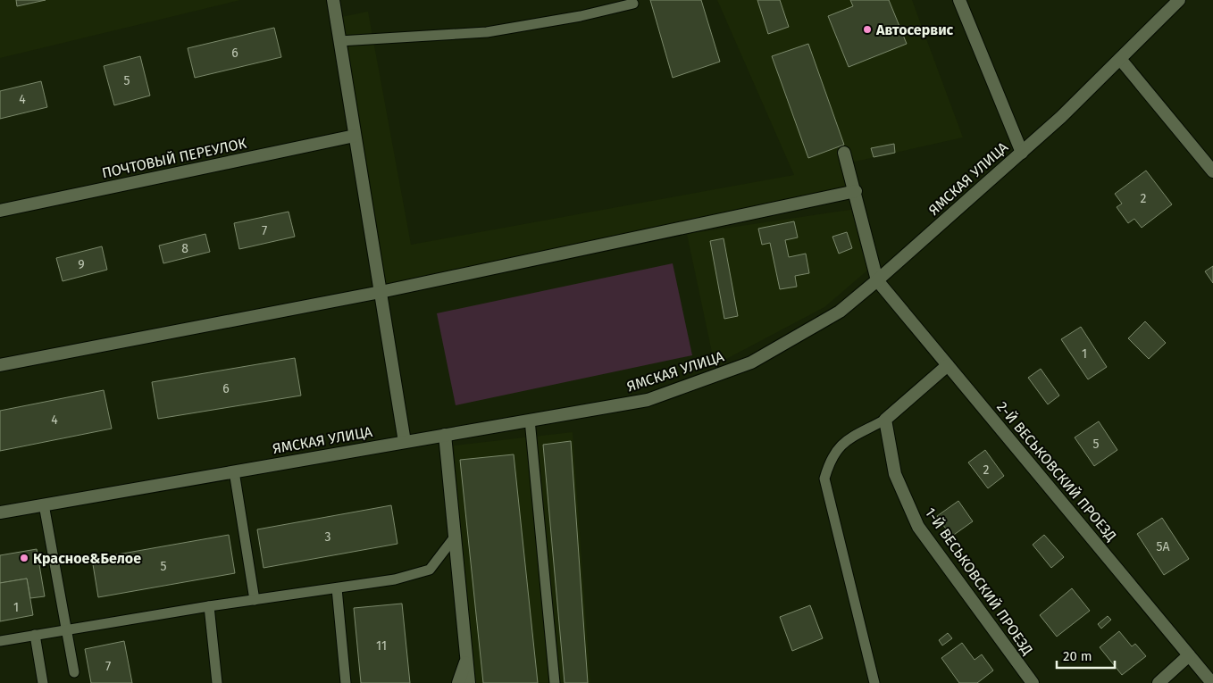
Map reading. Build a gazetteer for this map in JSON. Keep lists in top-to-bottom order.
{
  "streets": {
    "street": [
      "ПОЧТОВЫЙ ПЕРЕУЛОК",
      "ЯМСКАЯ УЛИЦА",
      "2-Й ВЕСЬКОВСКИЙ ПРОЕЗД",
      "1-Й ВЕСЬКОВСКИЙ ПРОЕЗД"
    ]
  },
  "crossings": [
    ["ЯМСКАЯ УЛИЦА", "2-Й ВЕСЬКОВСКИЙ ПРОЕЗД"]
  ],
  "places": ["Автосервис", "Красное&Белое"],
  "house_numbers": [
    "6",
    "5",
    "4",
    "2",
    "7",
    "8",
    "9",
    "1",
    "6",
    "4",
    "5",
    "2",
    "3",
    "5А",
    "5",
    "1",
    "11",
    "7"
  ],
  "scale_bar": "20 m"
}
